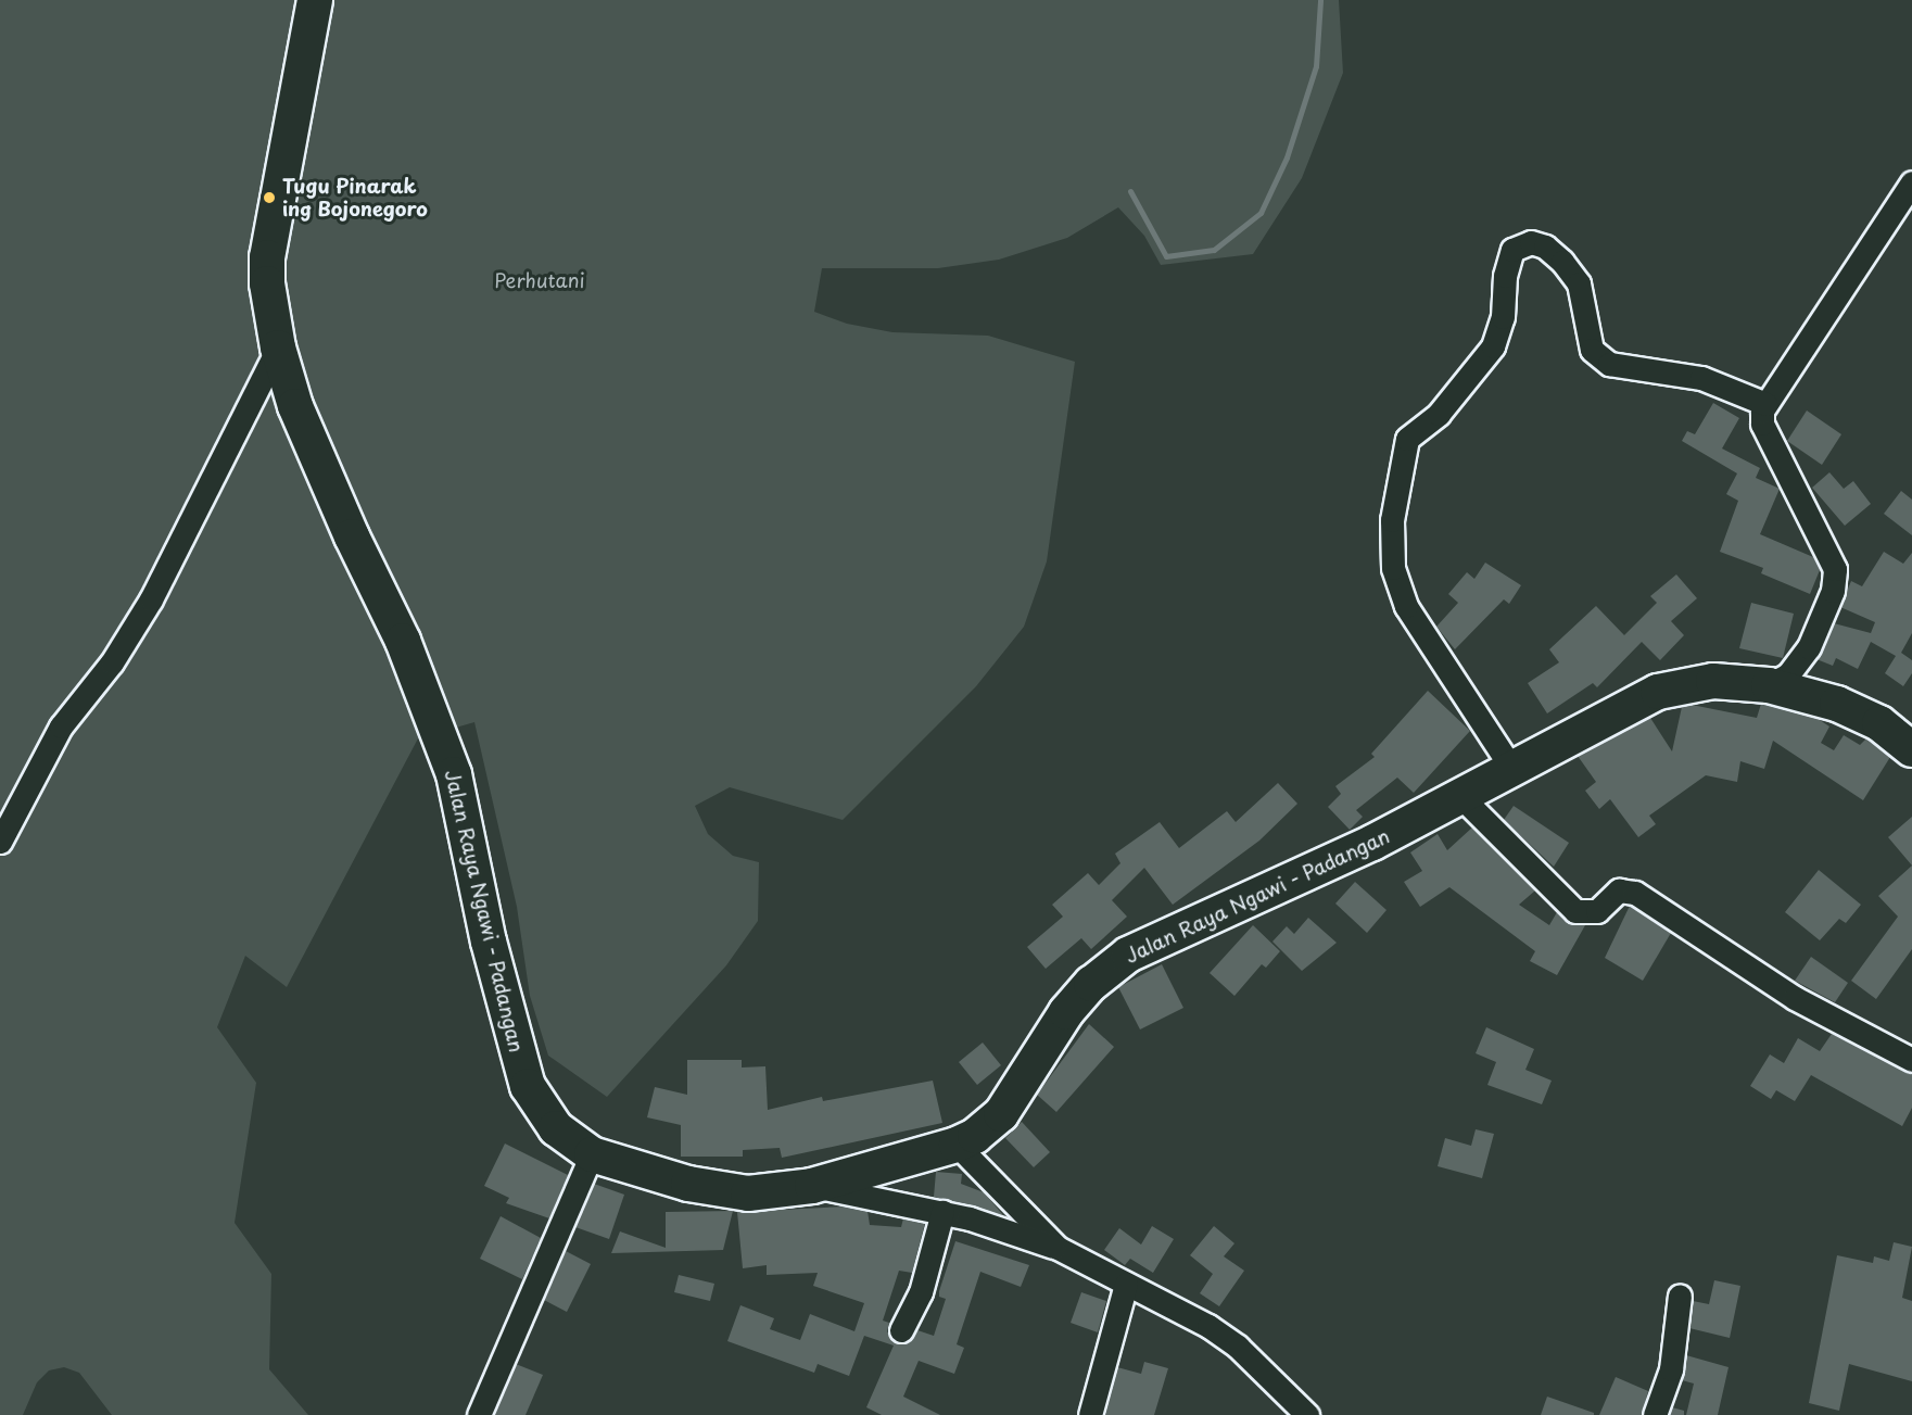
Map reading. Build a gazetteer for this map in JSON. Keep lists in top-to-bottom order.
{
  "streets": {
    "highway": ["Jalan Raya Ngawi - Padangan"]
  },
  "parks": ["Perhutani"],
  "places": ["Tugu Pinarak ing Bojonegoro"]
}
